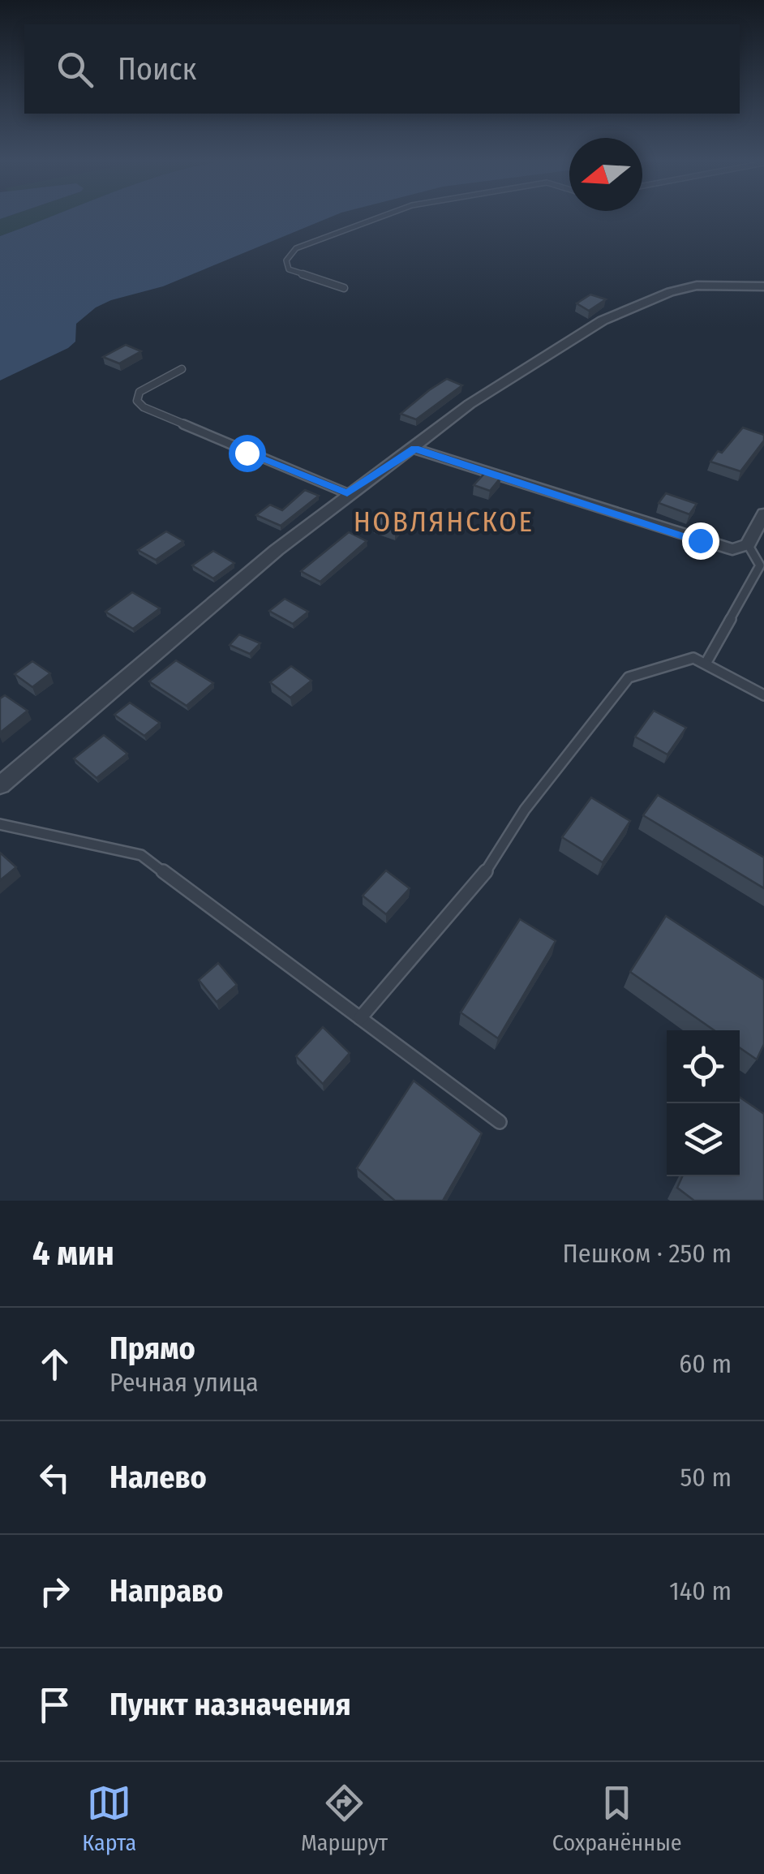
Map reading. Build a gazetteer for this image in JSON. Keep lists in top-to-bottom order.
{
  "districts": ["НОВЛЯНСКОЕ"],
  "north": "left",
  "page": {
    "search": "Поиск",
    "heading": ["4 мин", "Пешком · 250 m"],
    "list": [
      ["Прямо", "Речная улица", "60 m"],
      ["Налево", "50 m"],
      ["Направо", "140 m"],
      "Пункт назначения"
    ],
    "nav": ["Карта", "Маршрут", "Сохранённые"]
  }
}
